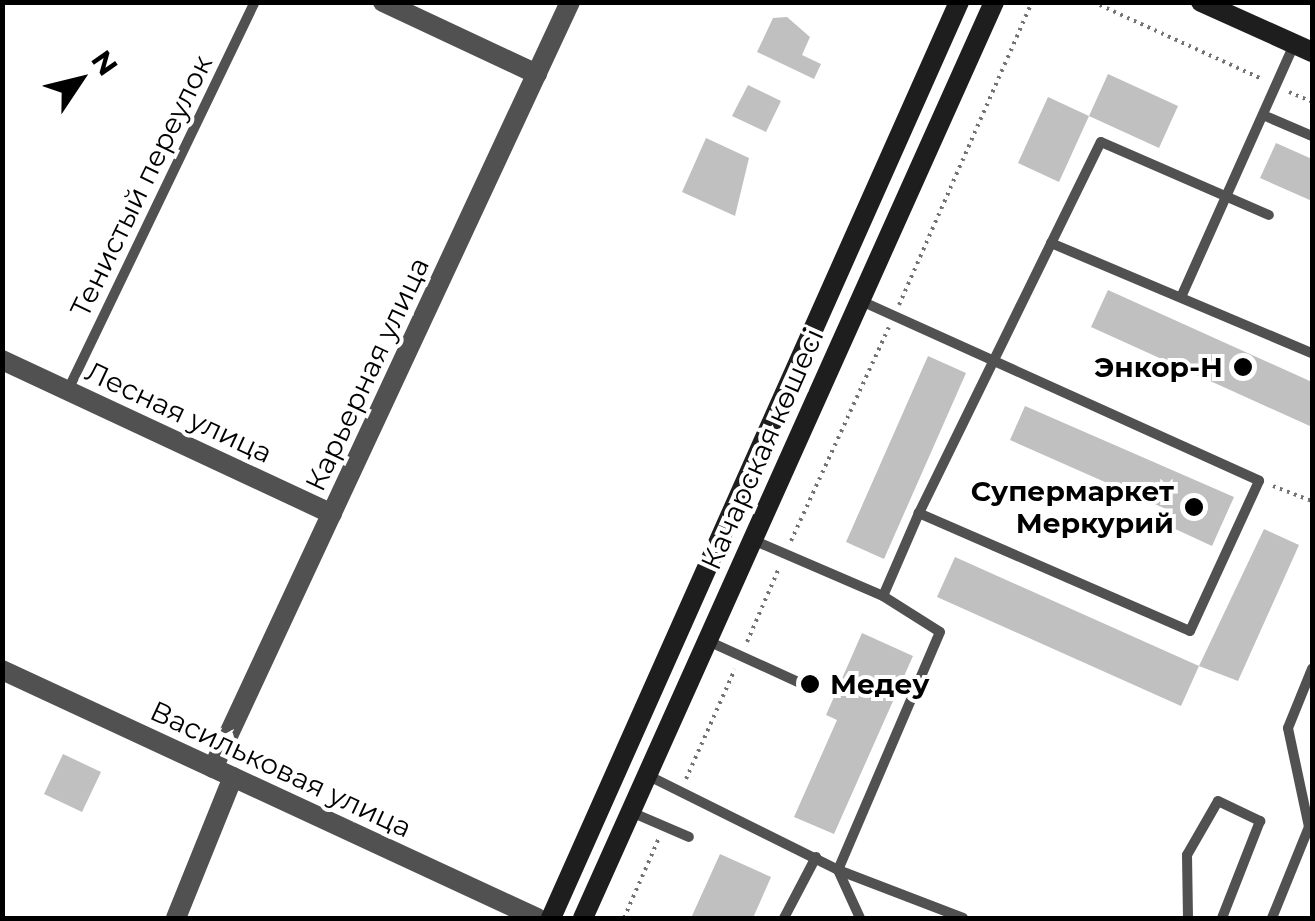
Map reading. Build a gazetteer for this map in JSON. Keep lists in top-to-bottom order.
{
  "streets": {
    "main road": ["Качарская көшесі"],
    "street": ["Карьерная улица", "Лесная улица", "Васильковая улица"],
    "lane": ["Тенистый переулок"]
  },
  "crossings": [
    ["Тенистый переулок", "Лесная улица"],
    ["Карьерная улица", "Лесная улица"],
    ["Карьерная улица", "Васильковая улица"]
  ],
  "places": ["Энкор-Н", "Супермаркет Меркурий", "Медеу"],
  "north": "top right"
}
